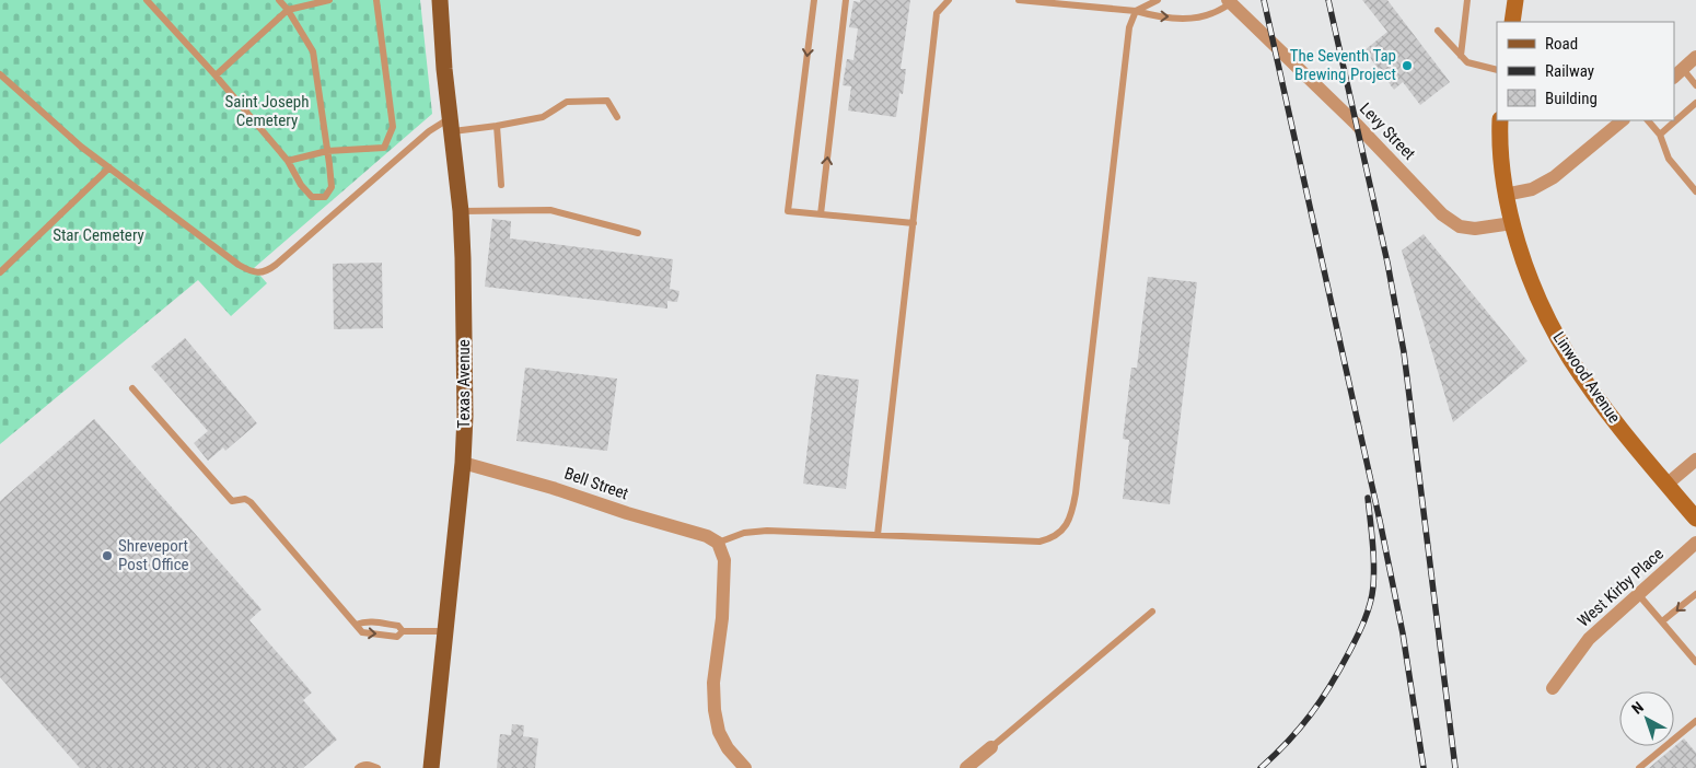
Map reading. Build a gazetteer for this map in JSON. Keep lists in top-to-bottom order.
{
  "streets": {
    "main road": ["Linwood Avenue", "Texas Avenue"],
    "street": ["Levy Street", "Bell Street", "West Kirby Place"]
  },
  "crossings": [
    ["Levy Street", "Linwood Avenue"],
    ["Texas Avenue", "Bell Street"]
  ],
  "parks": ["Saint Joseph Cemetery", "Star Cemetery"],
  "places": ["The Seventh Tap Brewing Project", "Shreveport Post Office"],
  "legend": ["Road", "Railway", "Building"],
  "north": "top left"
}
